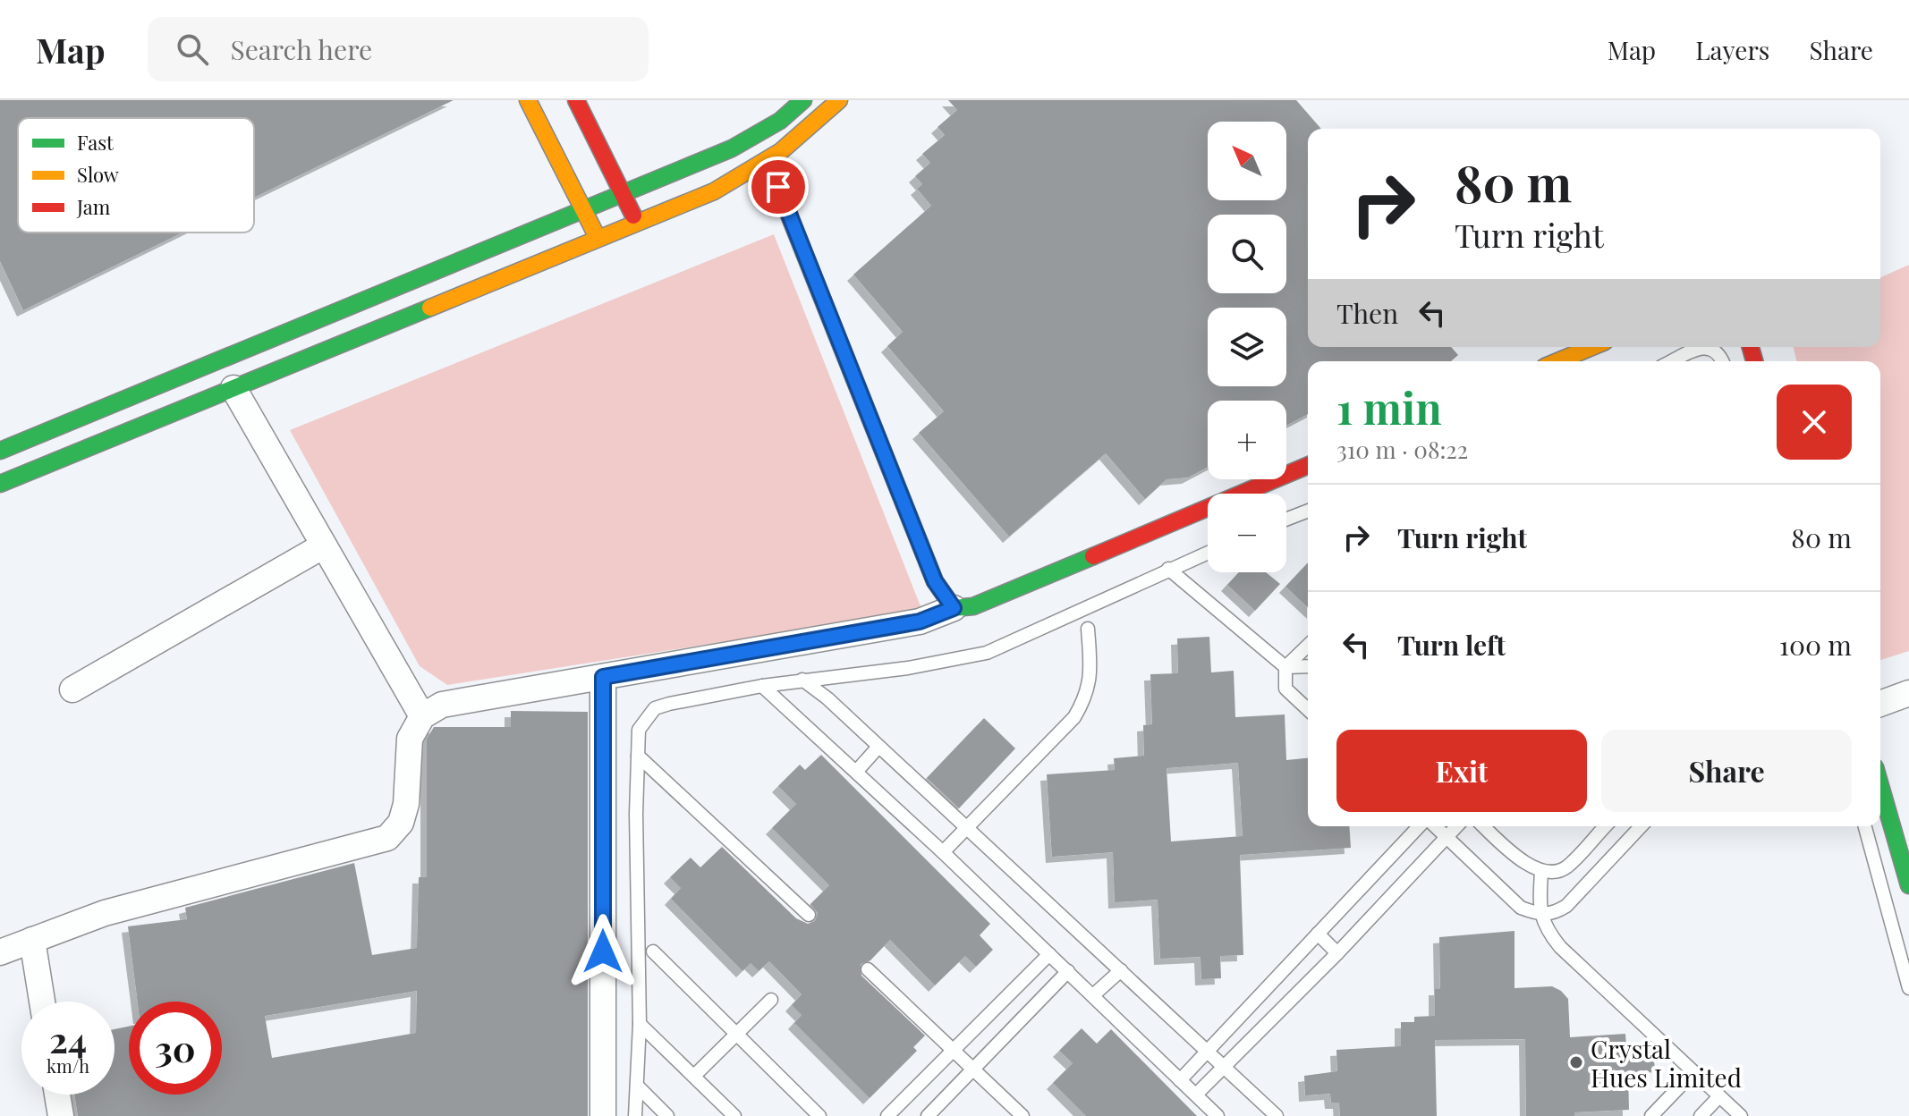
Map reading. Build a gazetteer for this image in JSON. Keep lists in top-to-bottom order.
{
  "places": ["Crystal Hues Limited"],
  "legend": ["Fast", "Slow", "Jam"],
  "north": "top left",
  "page": {
    "header": "Map",
    "search": "Search here",
    "nav": ["Map", "Layers", "Share"],
    "map_buttons": ["+", "−"],
    "turn": ["80 m", "Turn right"],
    "then": "Then",
    "heading": ["1 min", "310 m · 08:22"],
    "list": [
      {
        "name": "Turn right",
        "value": "80 m"
      },
      {
        "name": "Turn left",
        "value": "100 m"
      }
    ],
    "buttons": ["Exit", "Share"],
    "speed": "24 km/h",
    "limit": "30"
  }
}
